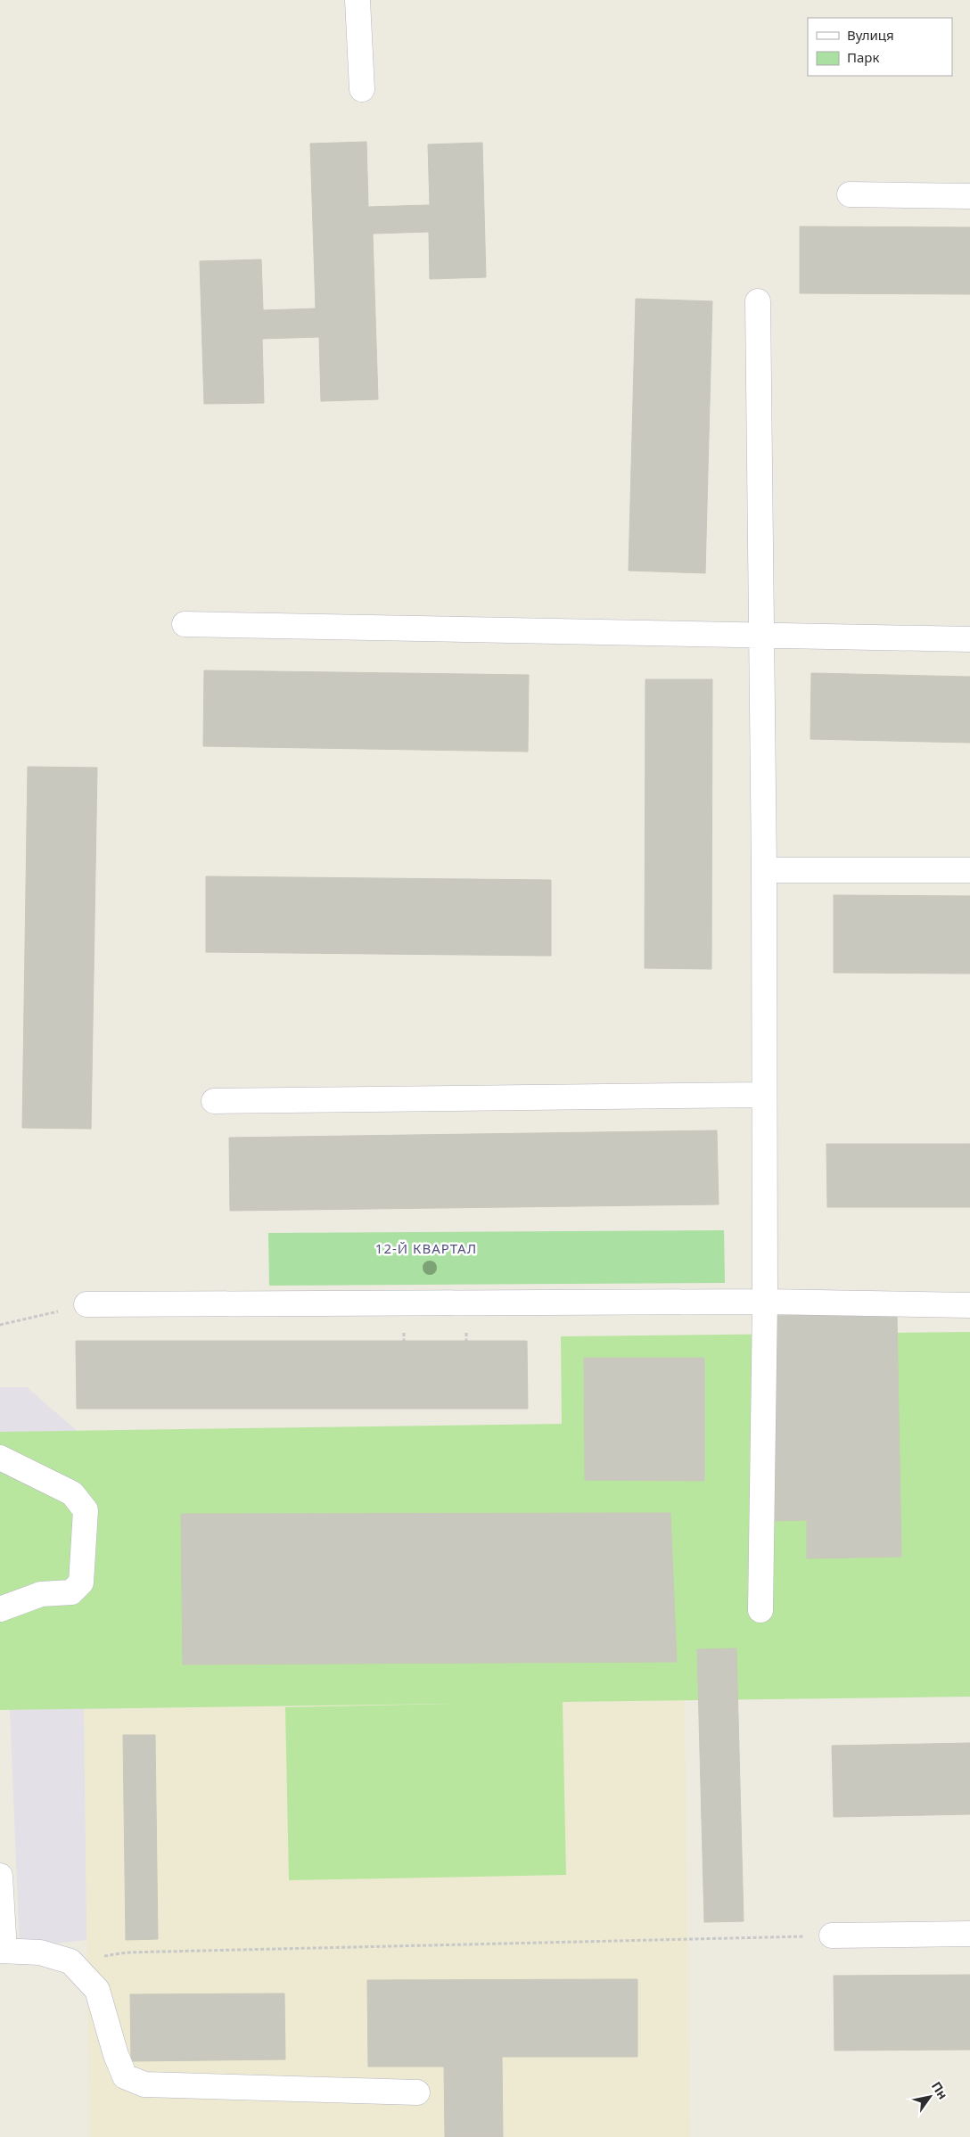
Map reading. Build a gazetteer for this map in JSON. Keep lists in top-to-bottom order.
{
  "districts": ["12-Й КВАРТАЛ"],
  "legend": ["Вулиця", "Парк"],
  "north": "top right"
}
